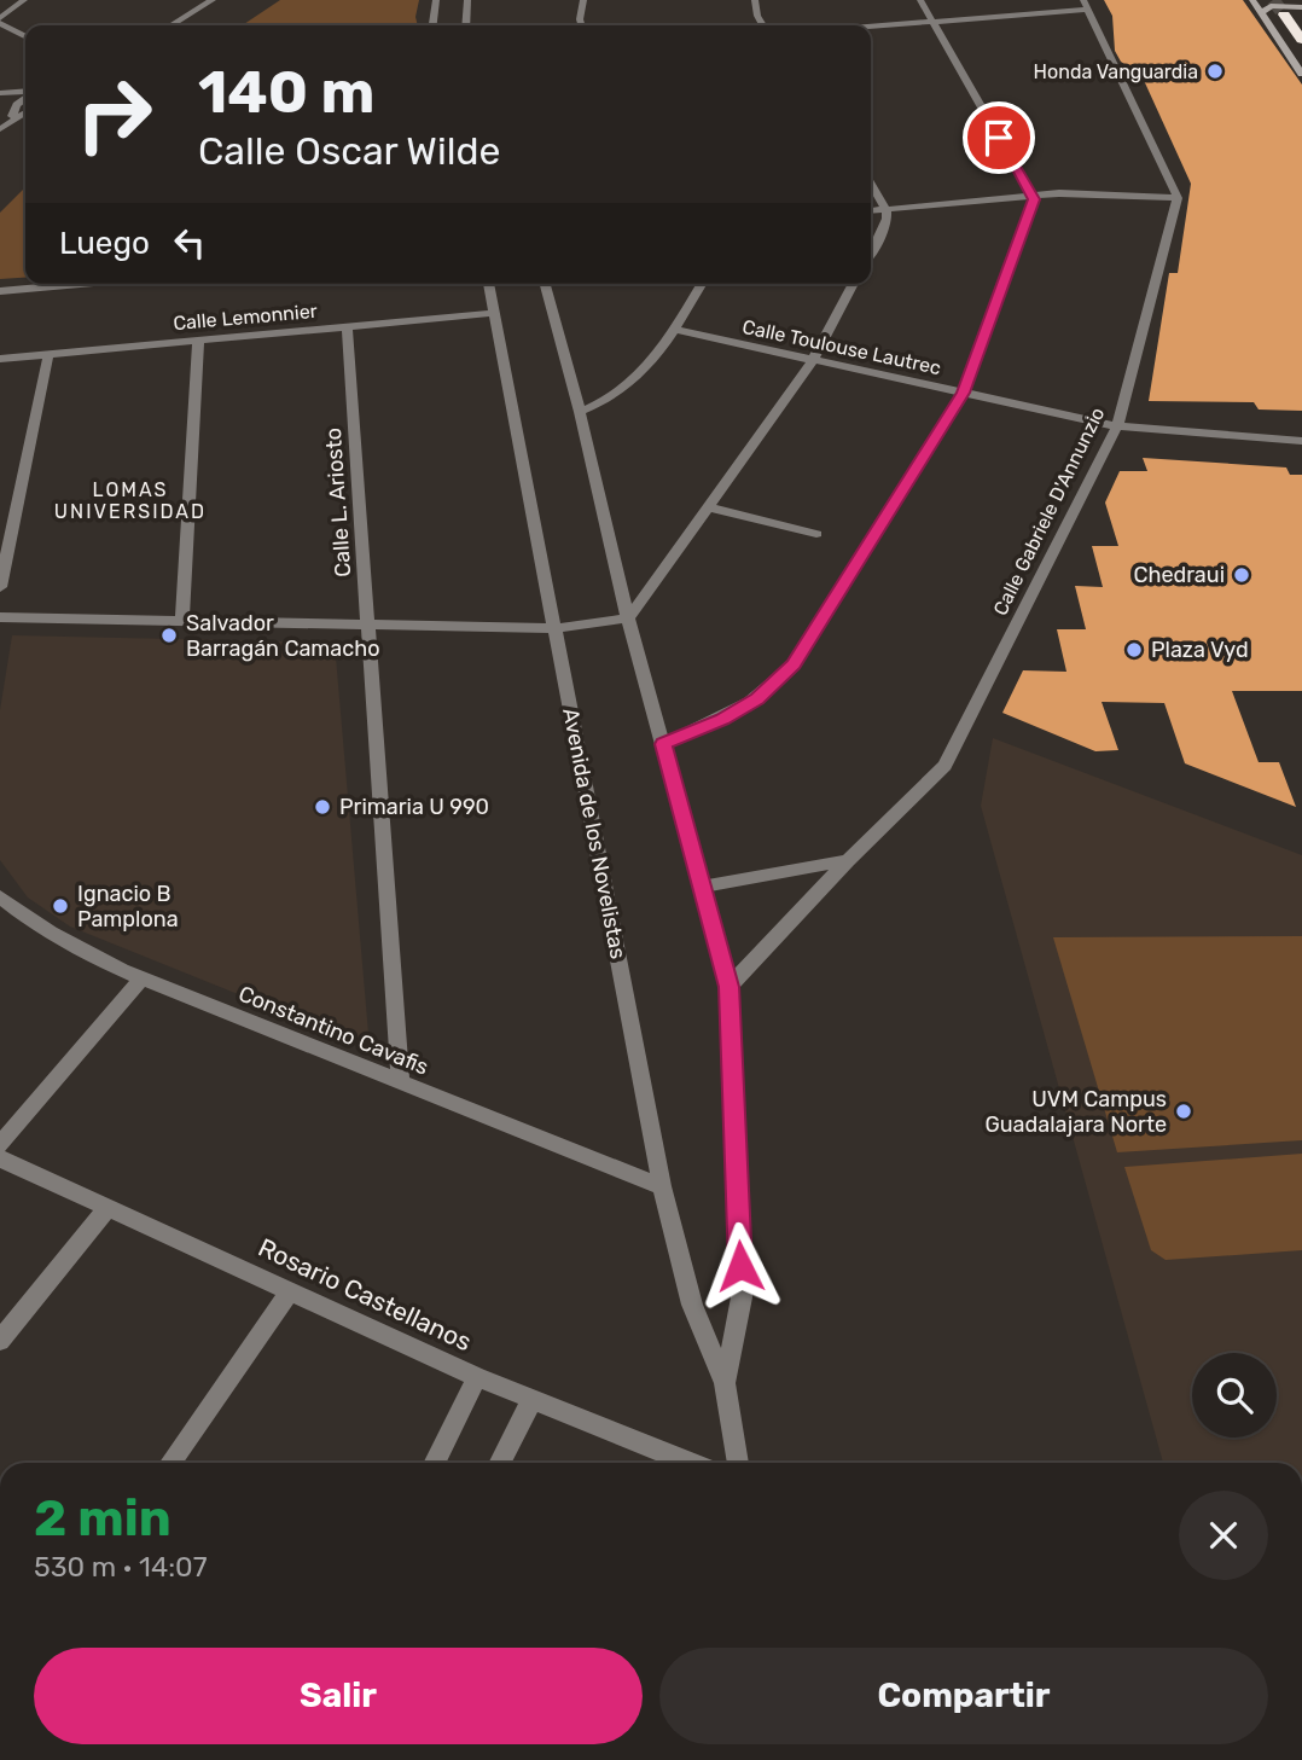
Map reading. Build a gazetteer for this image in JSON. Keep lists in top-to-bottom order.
{
  "streets": {
    "street": [
      "Calle Lemonnier",
      "Calle Toulouse Lautrec",
      "Calle L. Ariosto",
      "Calle Gabriele D'Annunzio",
      "Avenida de los Novelistas",
      "Constantino Cavafis",
      "Rosario Castellanos"
    ]
  },
  "crossings": [
    ["Calle Lemonnier", "Calle L. Ariosto"],
    ["Calle Lemonnier", "Avenida de los Novelistas"],
    ["Calle Toulouse Lautrec", "Calle Gabriele D'Annunzio"],
    ["Calle L. Ariosto", "Constantino Cavafis"],
    ["Calle Gabriele D'Annunzio", "Avenida de los Novelistas"],
    ["Avenida de los Novelistas", "Constantino Cavafis"]
  ],
  "districts": ["LOMAS UNIVERSIDAD"],
  "places": [
    "Honda Vanguardia",
    "Chedraui",
    "Salvador Barragán Camacho",
    "Plaza Vyd",
    "Primaria U 990",
    "Ignacio B Pamplona",
    "UVM Campus Guadalajara Norte"
  ],
  "page": {
    "turn": ["140 m", "Calle Oscar Wilde"],
    "then": "Luego",
    "heading": ["2 min", "530 m · 14:07"],
    "buttons": ["Salir", "Compartir"]
  }
}
